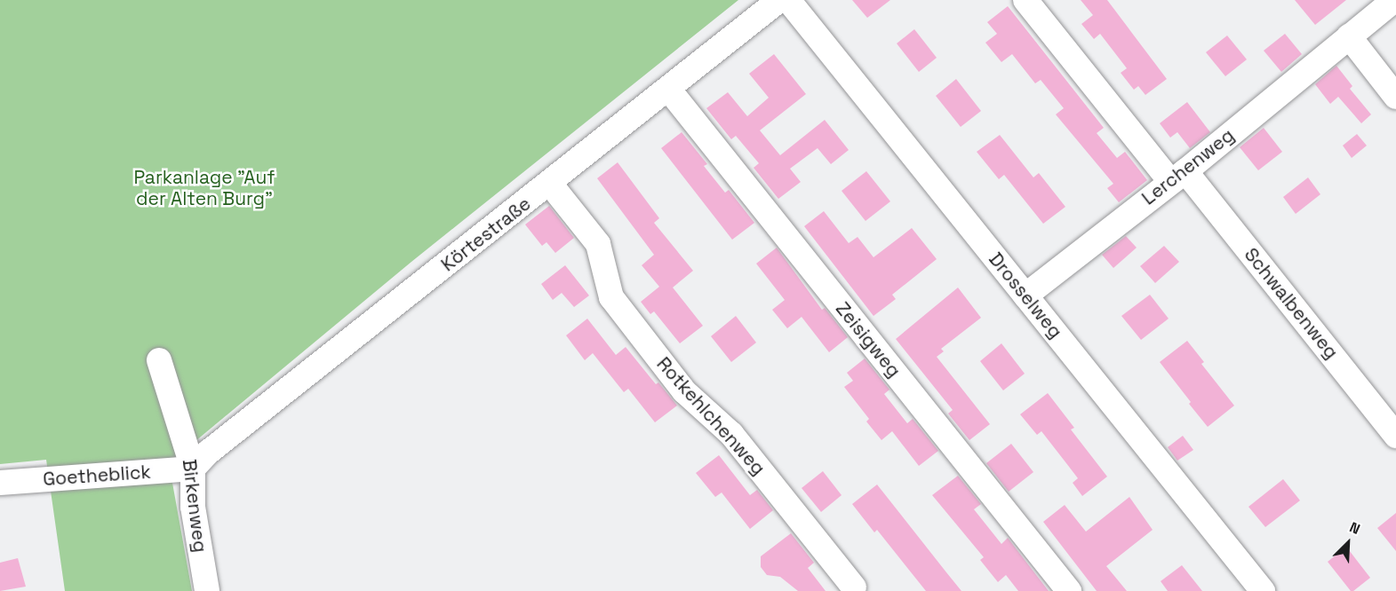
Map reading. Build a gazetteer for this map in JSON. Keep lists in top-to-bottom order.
{
  "streets": {
    "street": [
      "Lerchenweg",
      "Körtestraße",
      "Drosselweg",
      "Schwalbenweg",
      "Zeisigweg",
      "Rotkehlchenweg",
      "Goetheblick",
      "Birkenweg"
    ]
  },
  "crossings": [
    ["Lerchenweg", "Drosselweg"],
    ["Lerchenweg", "Schwalbenweg"],
    ["Körtestraße", "Zeisigweg"],
    ["Körtestraße", "Rotkehlchenweg"],
    ["Körtestraße", "Goetheblick"],
    ["Körtestraße", "Birkenweg"],
    ["Goetheblick", "Birkenweg"]
  ],
  "parks": ["Parkanlage \"Auf der Alten Burg\""],
  "north": "top right"
}
